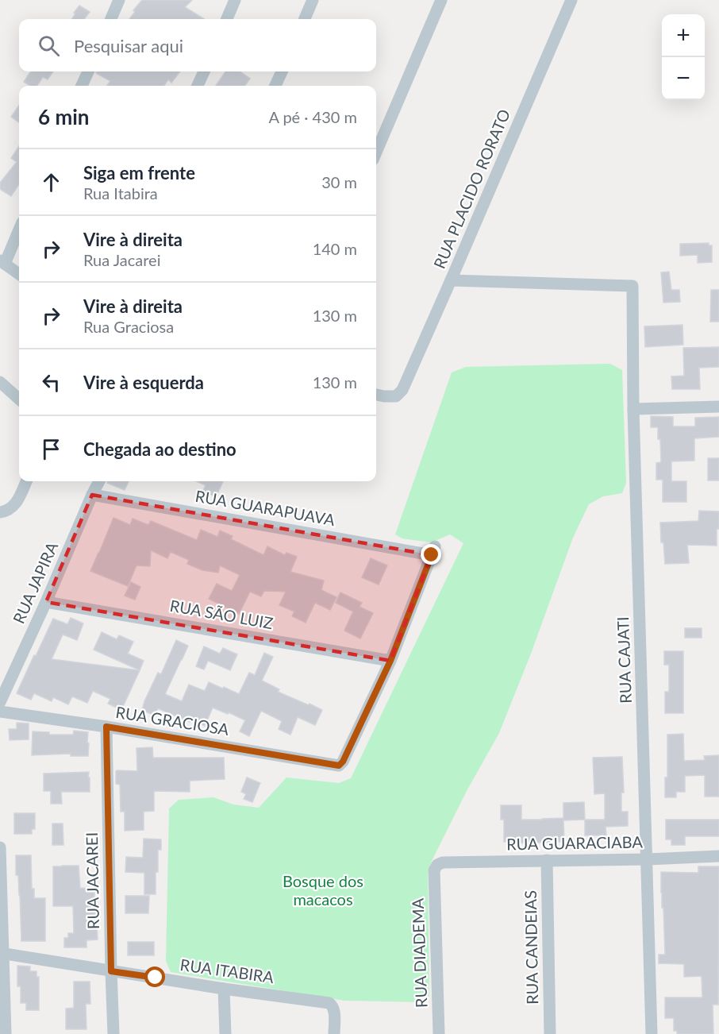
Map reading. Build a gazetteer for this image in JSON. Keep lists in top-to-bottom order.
{
  "streets": {
    "street": [
      "RUA PLACIDO RORATO",
      "RUA GUARAPUAVA",
      "RUA JAPIRA",
      "RUA SÃO LUIZ",
      "RUA CAJATI",
      "RUA GRACIOSA",
      "RUA GUARACIABA",
      "RUA JACAREI",
      "RUA CANDEIAS",
      "RUA DIADEMA",
      "RUA ITABIRA"
    ]
  },
  "crossings": [
    ["RUA PLACIDO RORATO", "RUA CAJATI"],
    ["RUA GUARAPUAVA", "RUA JAPIRA"],
    ["RUA GUARAPUAVA", "RUA SÃO LUIZ"],
    ["RUA GUARAPUAVA", "RUA GRACIOSA"],
    ["RUA JAPIRA", "RUA SÃO LUIZ"],
    ["RUA SÃO LUIZ", "RUA GRACIOSA"],
    ["RUA CAJATI", "RUA GUARACIABA"],
    ["RUA GRACIOSA", "RUA JACAREI"],
    ["RUA GUARACIABA", "RUA CANDEIAS"],
    ["RUA GUARACIABA", "RUA DIADEMA"],
    ["RUA JACAREI", "RUA ITABIRA"]
  ],
  "parks": ["Bosque dos macacos"],
  "page": {
    "map_buttons": ["+", "−"],
    "search": "Pesquisar aqui",
    "heading": ["6 min", "A pé · 430 m"],
    "list": [
      ["Siga em frente", "Rua Itabira", "30 m"],
      ["Vire à direita", "Rua Jacarei", "140 m"],
      ["Vire à direita", "Rua Graciosa", "130 m"],
      ["Vire à esquerda", "130 m"],
      "Chegada ao destino"
    ]
  }
}
